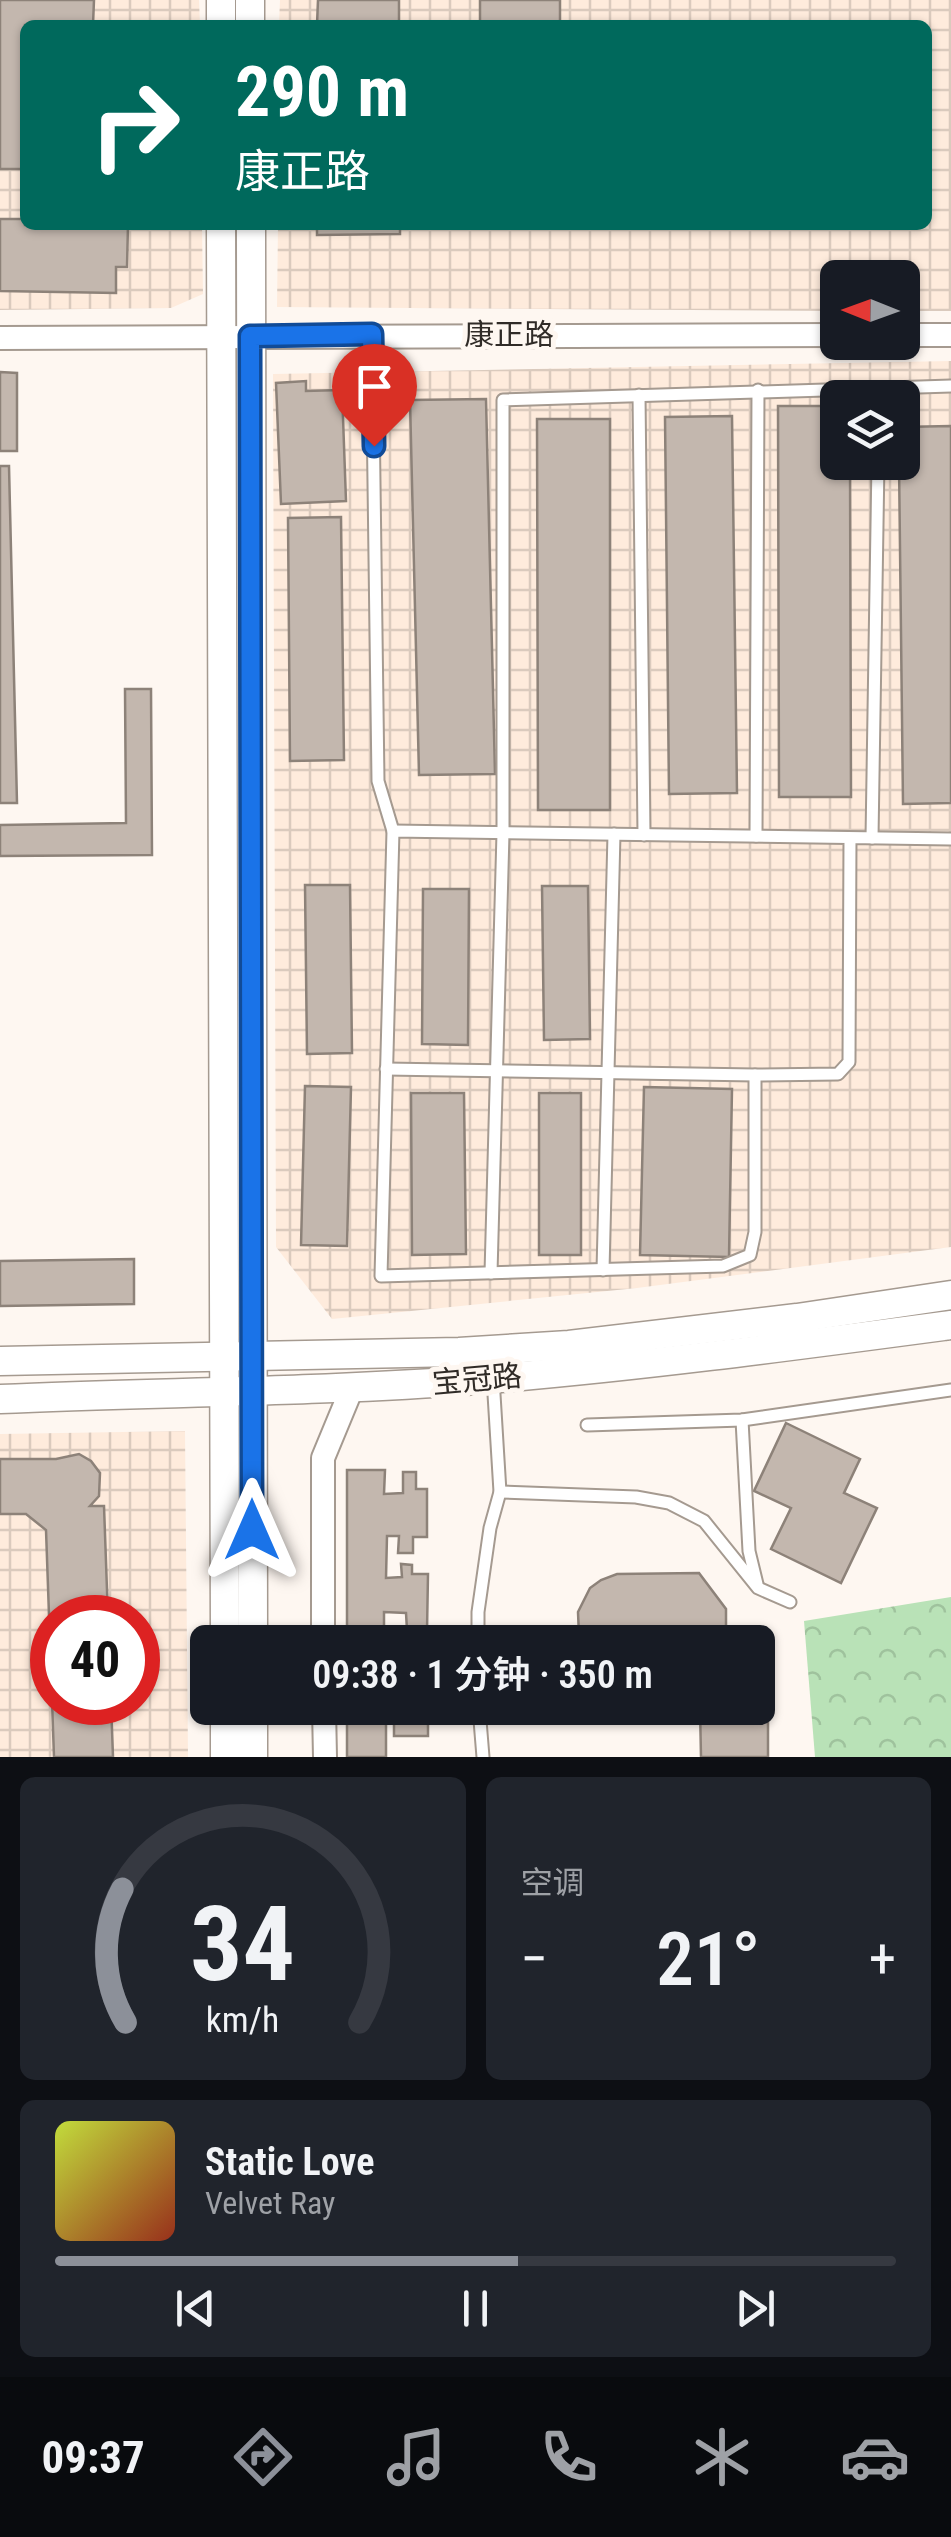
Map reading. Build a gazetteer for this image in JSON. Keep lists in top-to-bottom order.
{
  "streets": {
    "street": ["康正路", "宝冠路"]
  },
  "north": "left",
  "page": {
    "turn": ["290 m", "康正路"],
    "limit": "40",
    "trip": "09:38 · 1 分钟 · 350 m",
    "tile": "空调",
    "heat": ["−", "21°", "+"],
    "song": ["Static Love", "Velvet Ray"],
    "tabs": "09:37",
    "gauge": ["34", "km/h"]
  }
}
